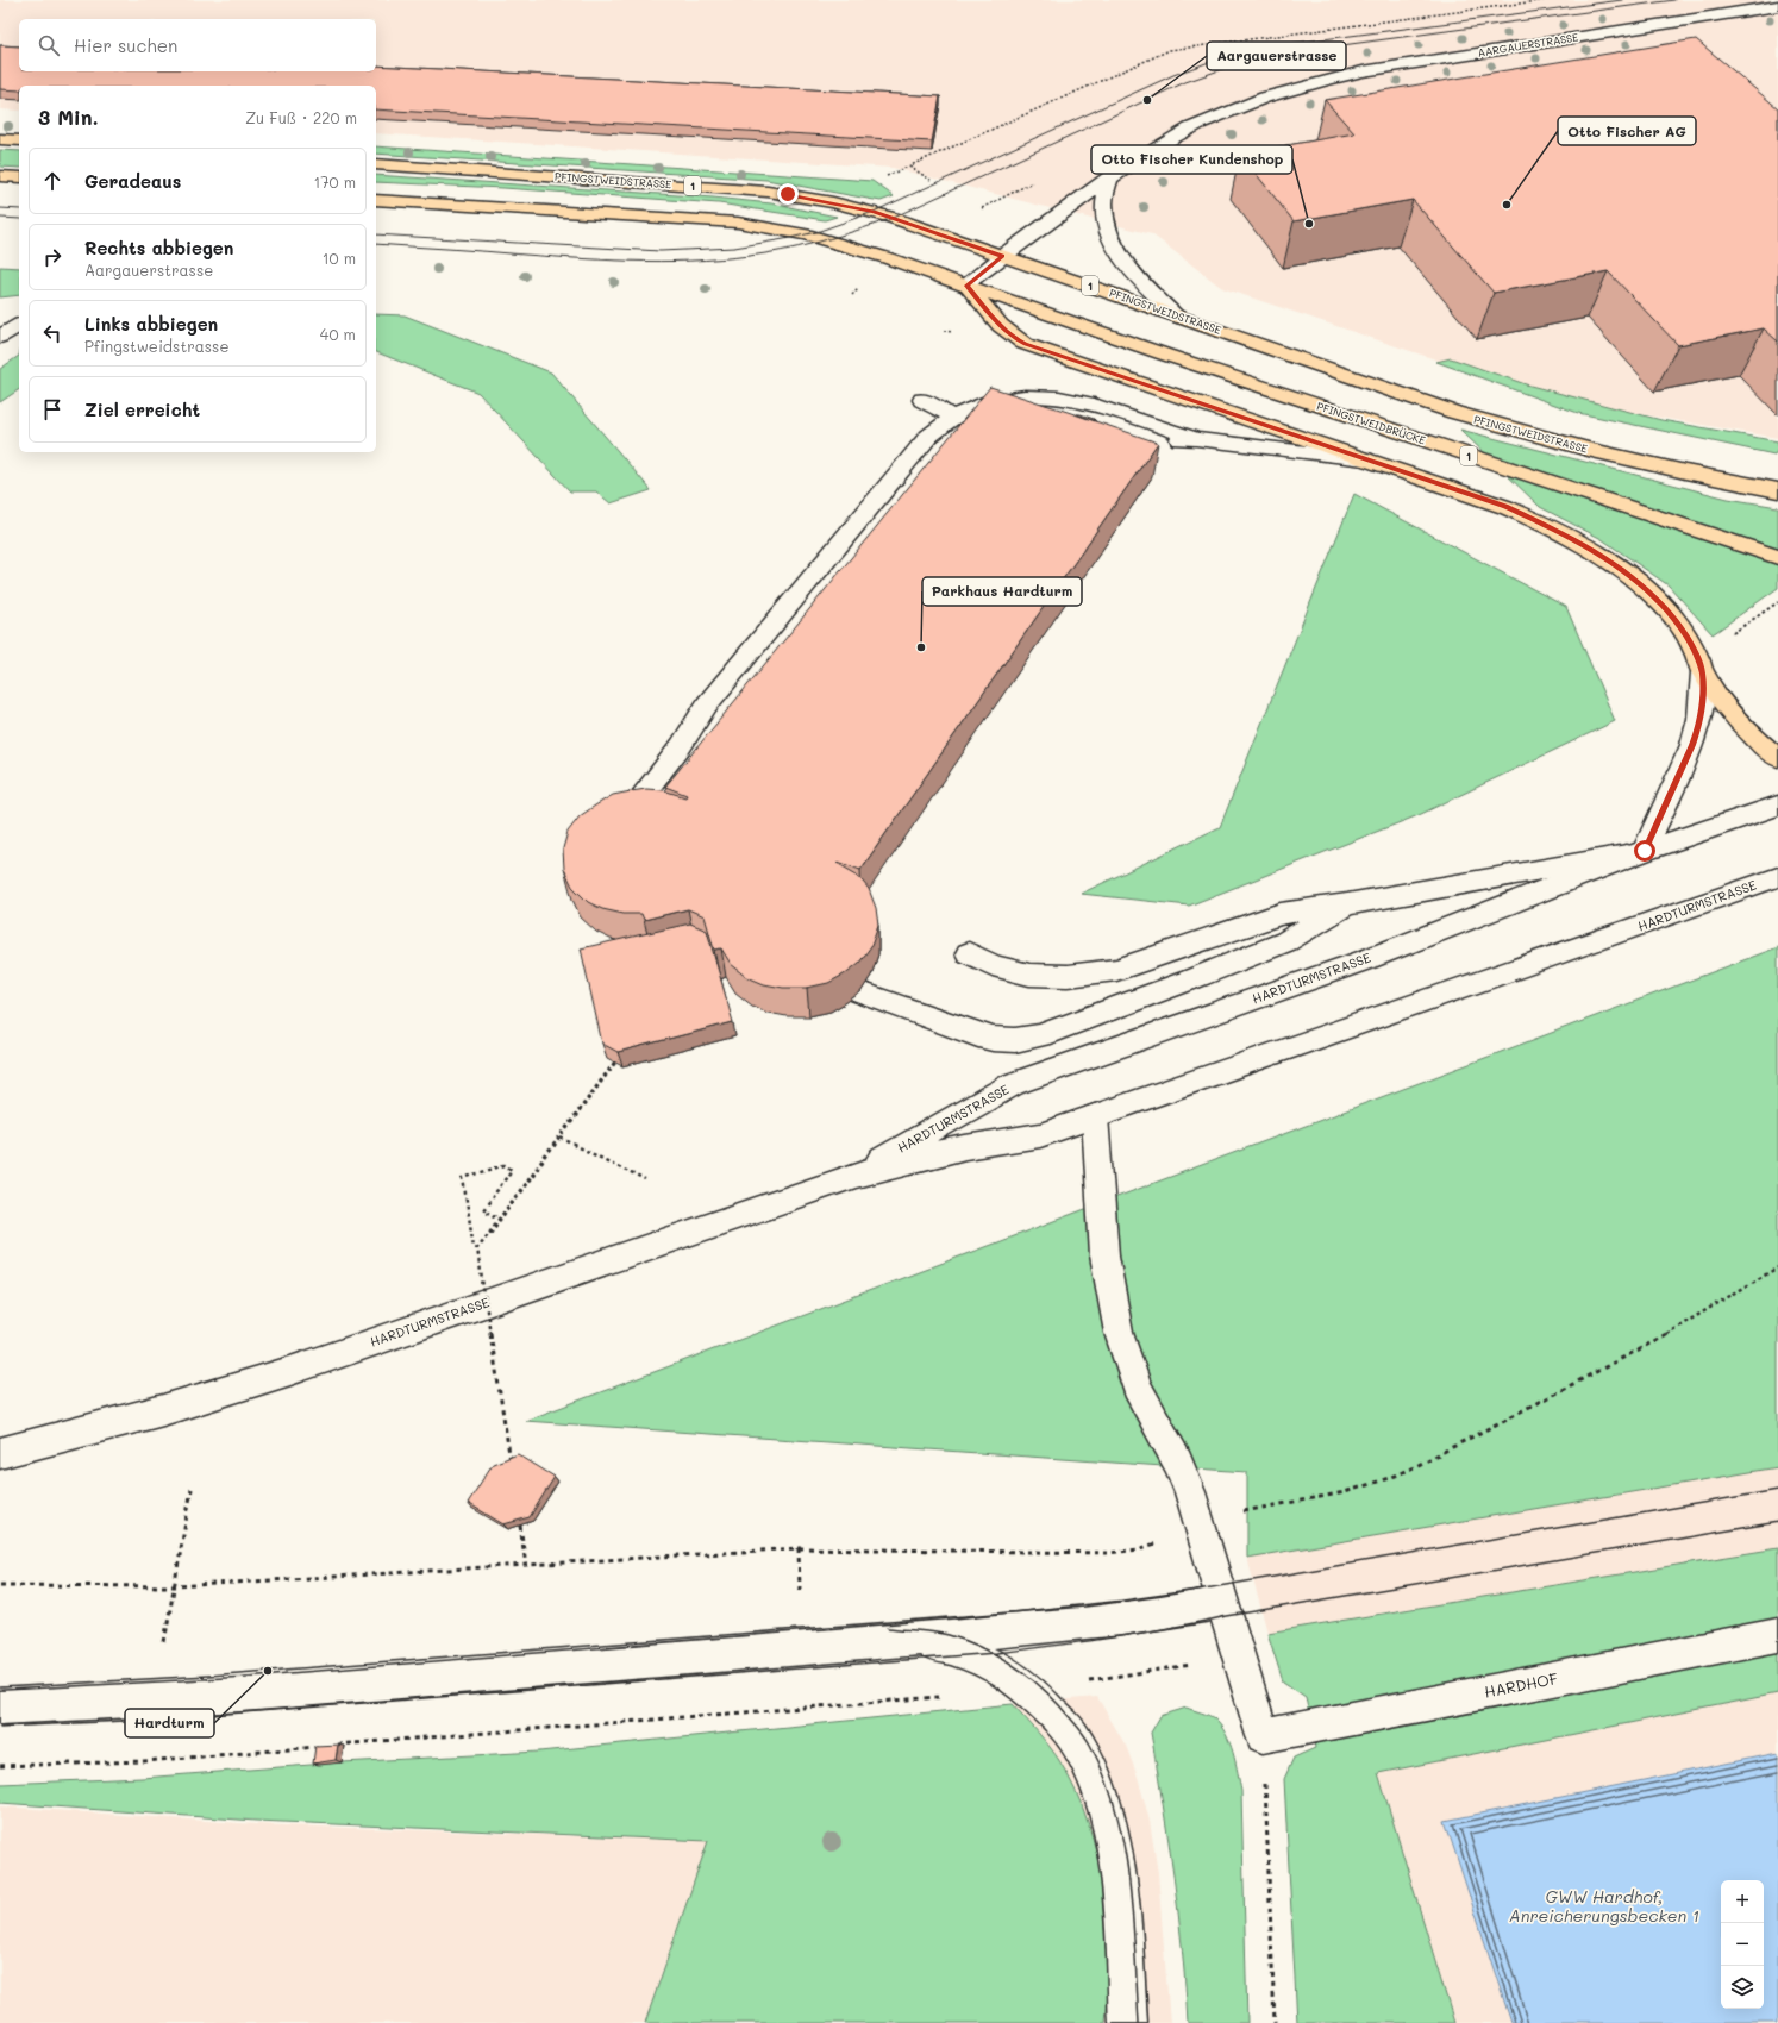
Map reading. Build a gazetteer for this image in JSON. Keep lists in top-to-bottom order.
{
  "streets": {
    "main road": ["PFINGSTWEIDSTRASSE", "1", "PFINGSTWEIDBRÜCKE"],
    "street": ["AARGAUERSTRASSE", "HARDTURMSTRASSE", "HARDHOF"]
  },
  "crossings": [
    ["AARGAUERSTRASSE", "PFINGSTWEIDSTRASSE"],
    ["AARGAUERSTRASSE", "1"],
    ["AARGAUERSTRASSE", "PFINGSTWEIDBRÜCKE"],
    ["1", "PFINGSTWEIDBRÜCKE"]
  ],
  "water": ["GWW Hardhof, Anreicherungsbecken 1"],
  "places": [
    "Aargauerstrasse",
    "Otto Fischer AG",
    "Otto Fischer Kundenshop",
    "Parkhaus Hardturm",
    "Hardturm"
  ],
  "page": {
    "search": "Hier suchen",
    "heading": ["3 Min.", "Zu Fuß · 220 m"],
    "list": [
      ["Geradeaus", "170 m"],
      ["Rechts abbiegen", "Aargauerstrasse", "10 m"],
      ["Links abbiegen", "Pfingstweidstrasse", "40 m"],
      "Ziel erreicht"
    ],
    "map_buttons": ["+", "−"]
  }
}
